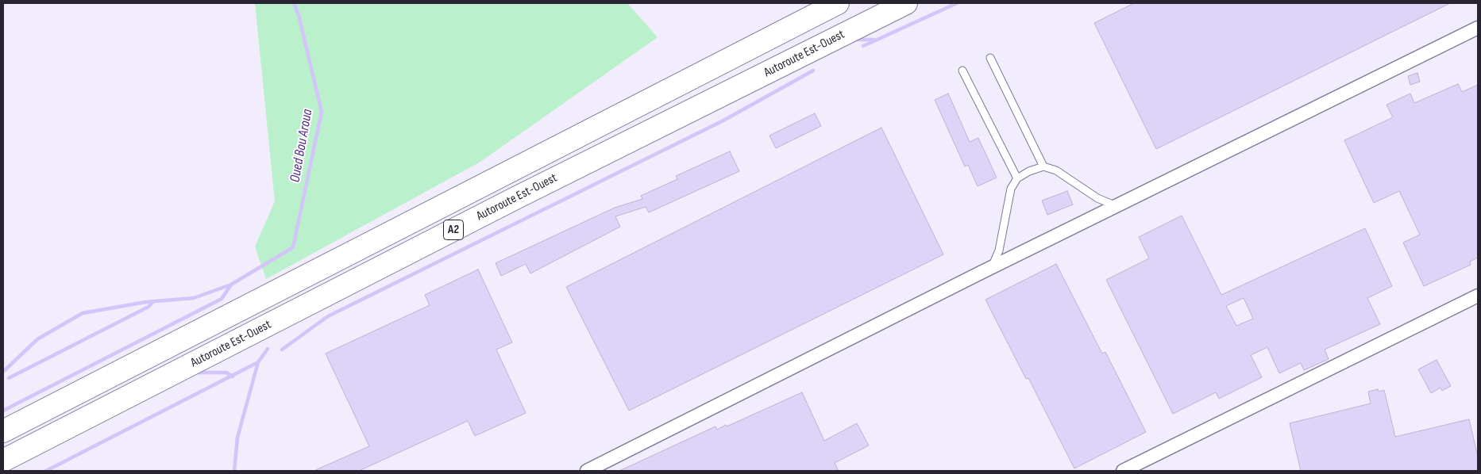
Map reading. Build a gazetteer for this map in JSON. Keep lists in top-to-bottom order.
{
  "streets": {
    "highway": ["Autoroute Est-Ouest", "A2"]
  },
  "water": ["Oued Bou Aroua"]
}
